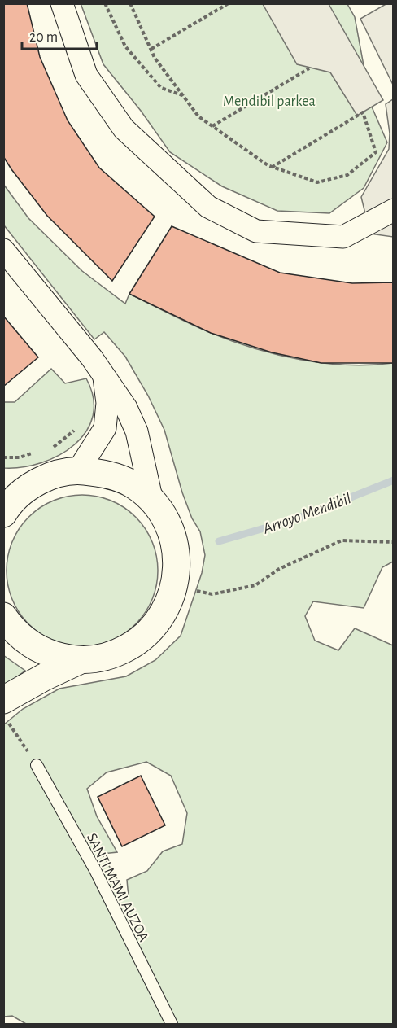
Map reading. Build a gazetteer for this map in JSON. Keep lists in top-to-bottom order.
{
  "streets": {
    "lane": ["SANTI MAMI AUZOA"]
  },
  "water": ["Arroyo Mendibil"],
  "parks": ["Mendibil parkea"],
  "scale_bar": "20 m"
}
